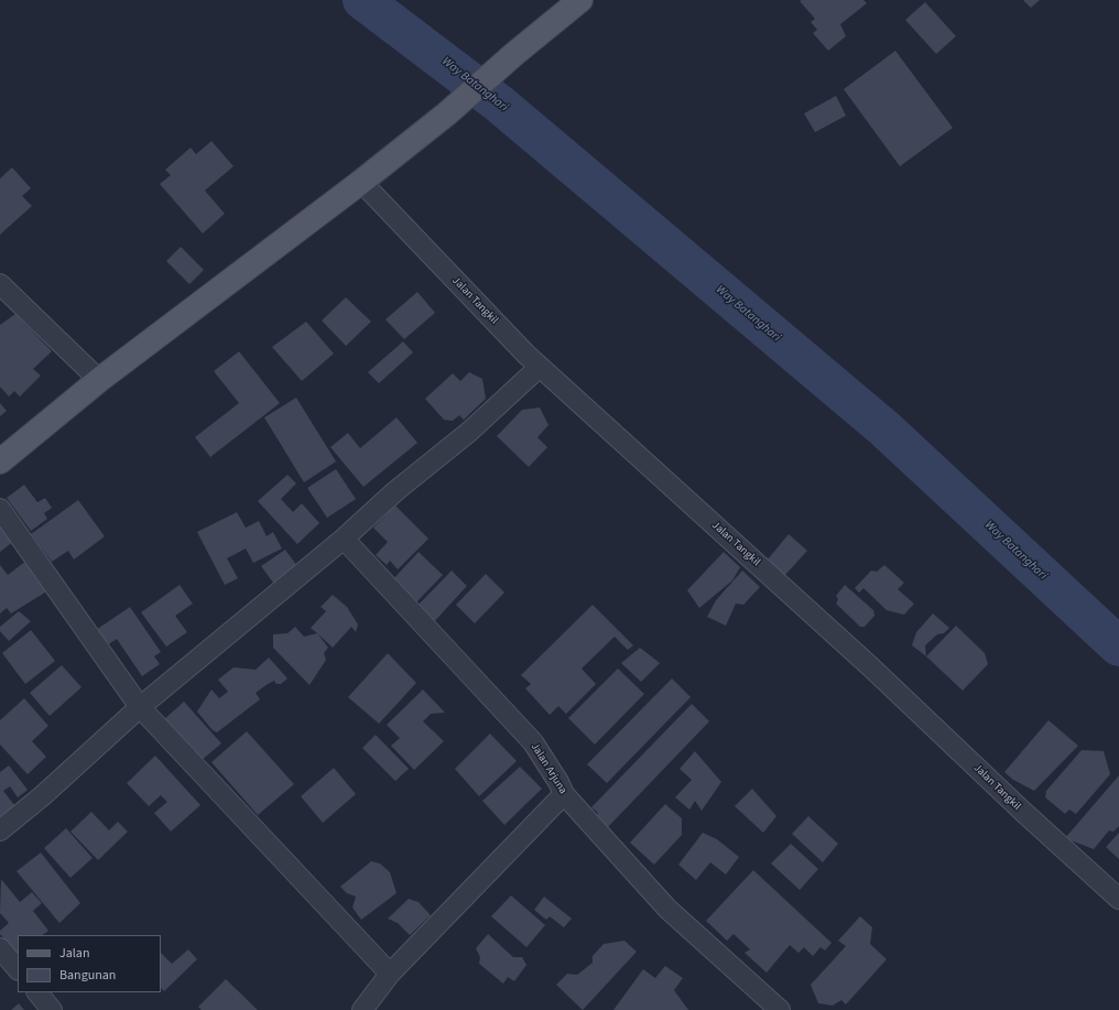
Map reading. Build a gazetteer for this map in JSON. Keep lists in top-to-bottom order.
{
  "streets": {
    "street": ["Jalan Tangkil", "Jalan Arjuna"]
  },
  "water": ["Way Batanghari"],
  "legend": ["Jalan", "Bangunan"]
}
